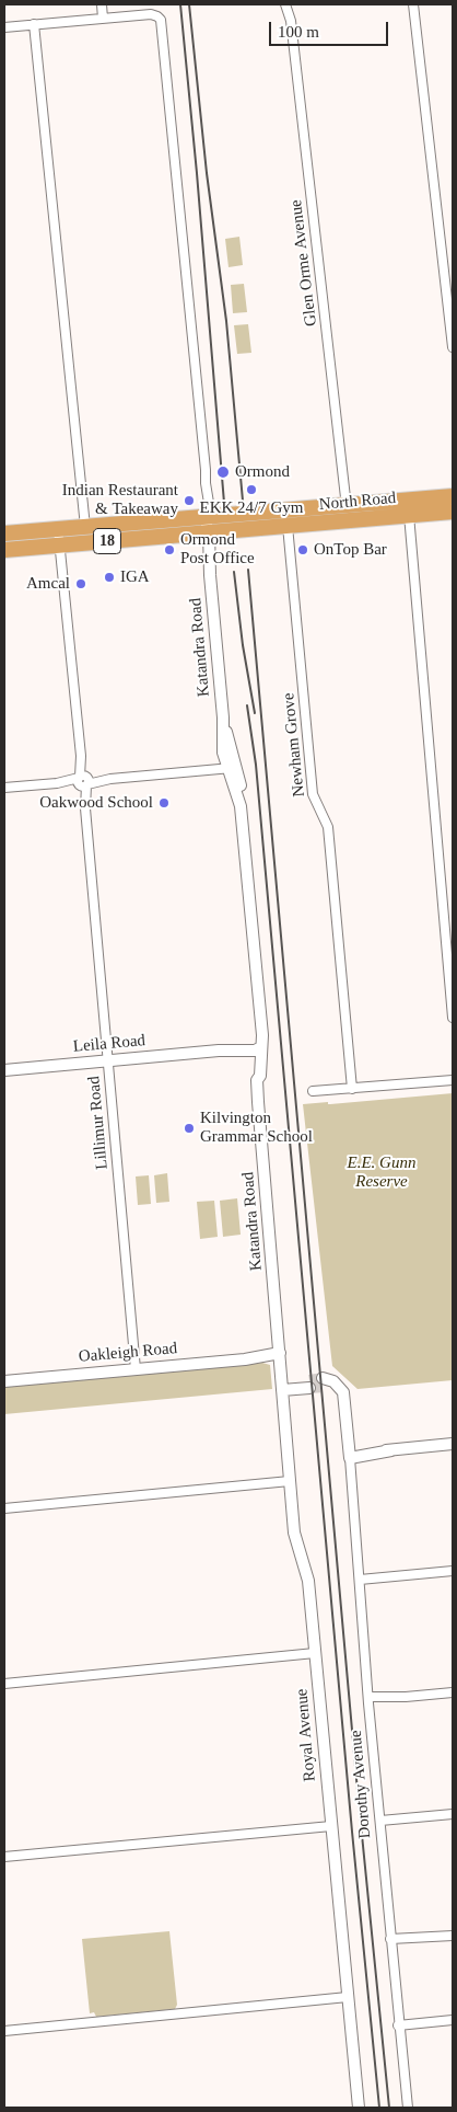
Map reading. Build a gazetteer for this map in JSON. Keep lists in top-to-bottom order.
{
  "streets": {
    "highway": ["North Road", "18"],
    "street": [
      "Glen Orme Avenue",
      "Katandra Road",
      "Newham Grove",
      "Leila Road",
      "Lillimur Road",
      "Oakleigh Road",
      "Royal Avenue",
      "Dorothy Avenue"
    ]
  },
  "crossings": [
    ["Glen Orme Avenue", "North Road"],
    ["North Road", "Katandra Road"],
    ["North Road", "Newham Grove"],
    ["North Road", "Lillimur Road"],
    ["Katandra Road", "Leila Road"],
    ["Katandra Road", "Oakleigh Road"],
    ["Katandra Road", "Royal Avenue"],
    ["Leila Road", "Lillimur Road"],
    ["Lillimur Road", "Oakleigh Road"],
    ["Oakleigh Road", "Royal Avenue"]
  ],
  "parks": ["E.E. Gunn Reserve"],
  "places": [
    "Ormond",
    "EKK 24/7 Gym",
    "Indian Restaurant & Takeaway",
    "Ormond Post Office",
    "OnTop Bar",
    "IGA",
    "Amcal",
    "Oakwood School",
    "Kilvington Grammar School"
  ],
  "scale_bar": "100 m"
}
